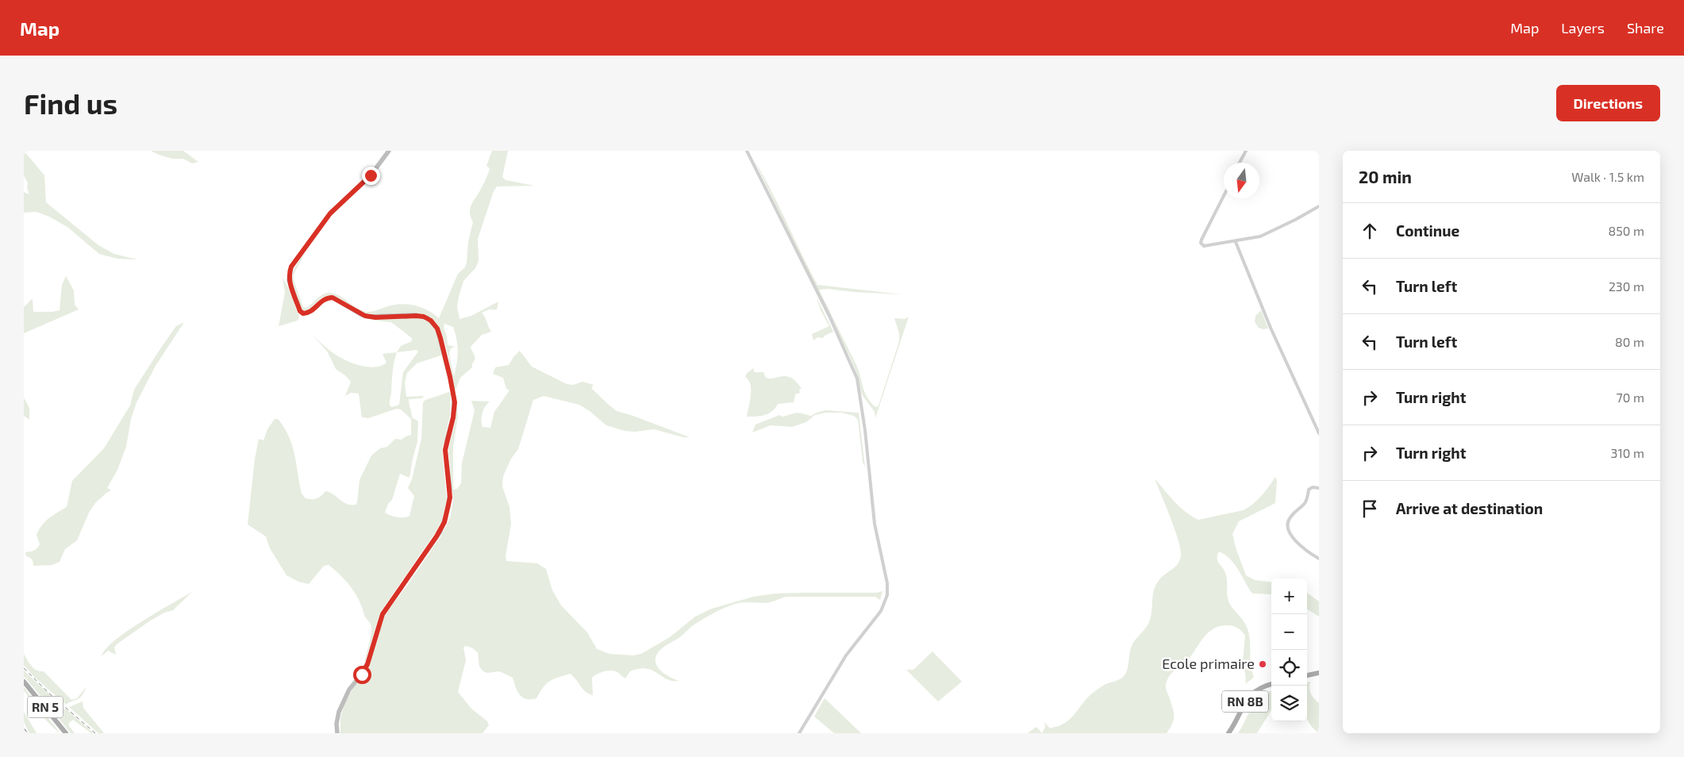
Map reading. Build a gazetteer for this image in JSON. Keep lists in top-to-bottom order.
{
  "streets": {
    "main road": ["RN 8B", "RN 5"]
  },
  "places": ["Ecole primaire"],
  "north": "bottom",
  "page": {
    "header": "Map",
    "nav": ["Map", "Layers", "Share"],
    "buttons": "Directions",
    "title": "Find us",
    "heading": ["20 min", "Walk · 1.5 km"],
    "list": [
      ["Continue", "850 m"],
      ["Turn left", "230 m"],
      ["Turn left", "80 m"],
      ["Turn right", "70 m"],
      ["Turn right", "310 m"],
      "Arrive at destination"
    ],
    "map_buttons": ["+", "−"]
  }
}
